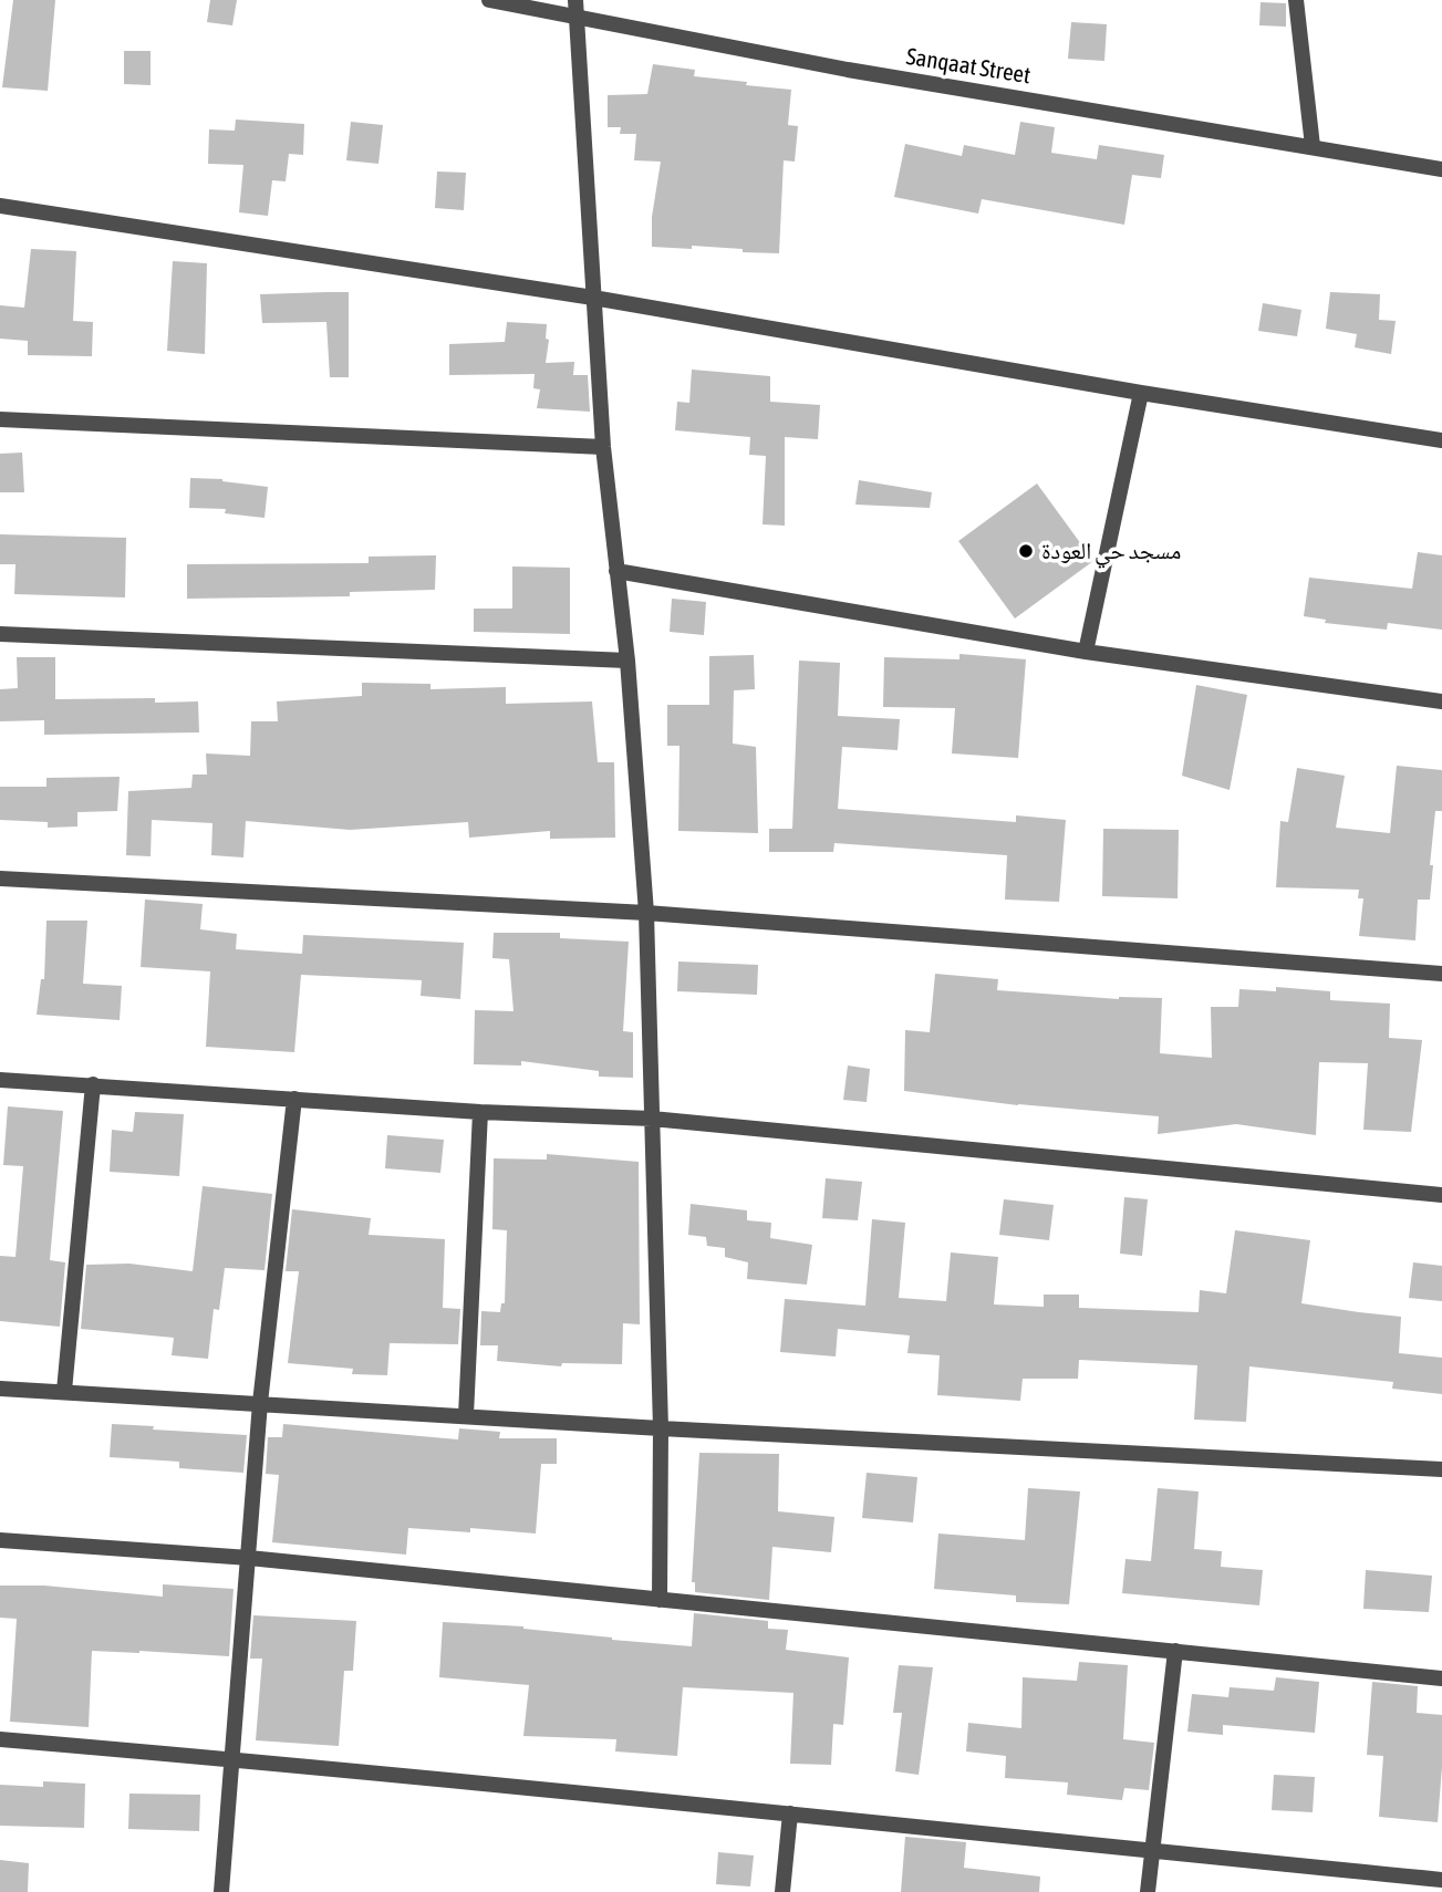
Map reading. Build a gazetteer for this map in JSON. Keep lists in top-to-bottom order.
{
  "streets": {
    "street": ["Sanqaat Street"]
  },
  "places": ["مسجد حي العودة"]
}
